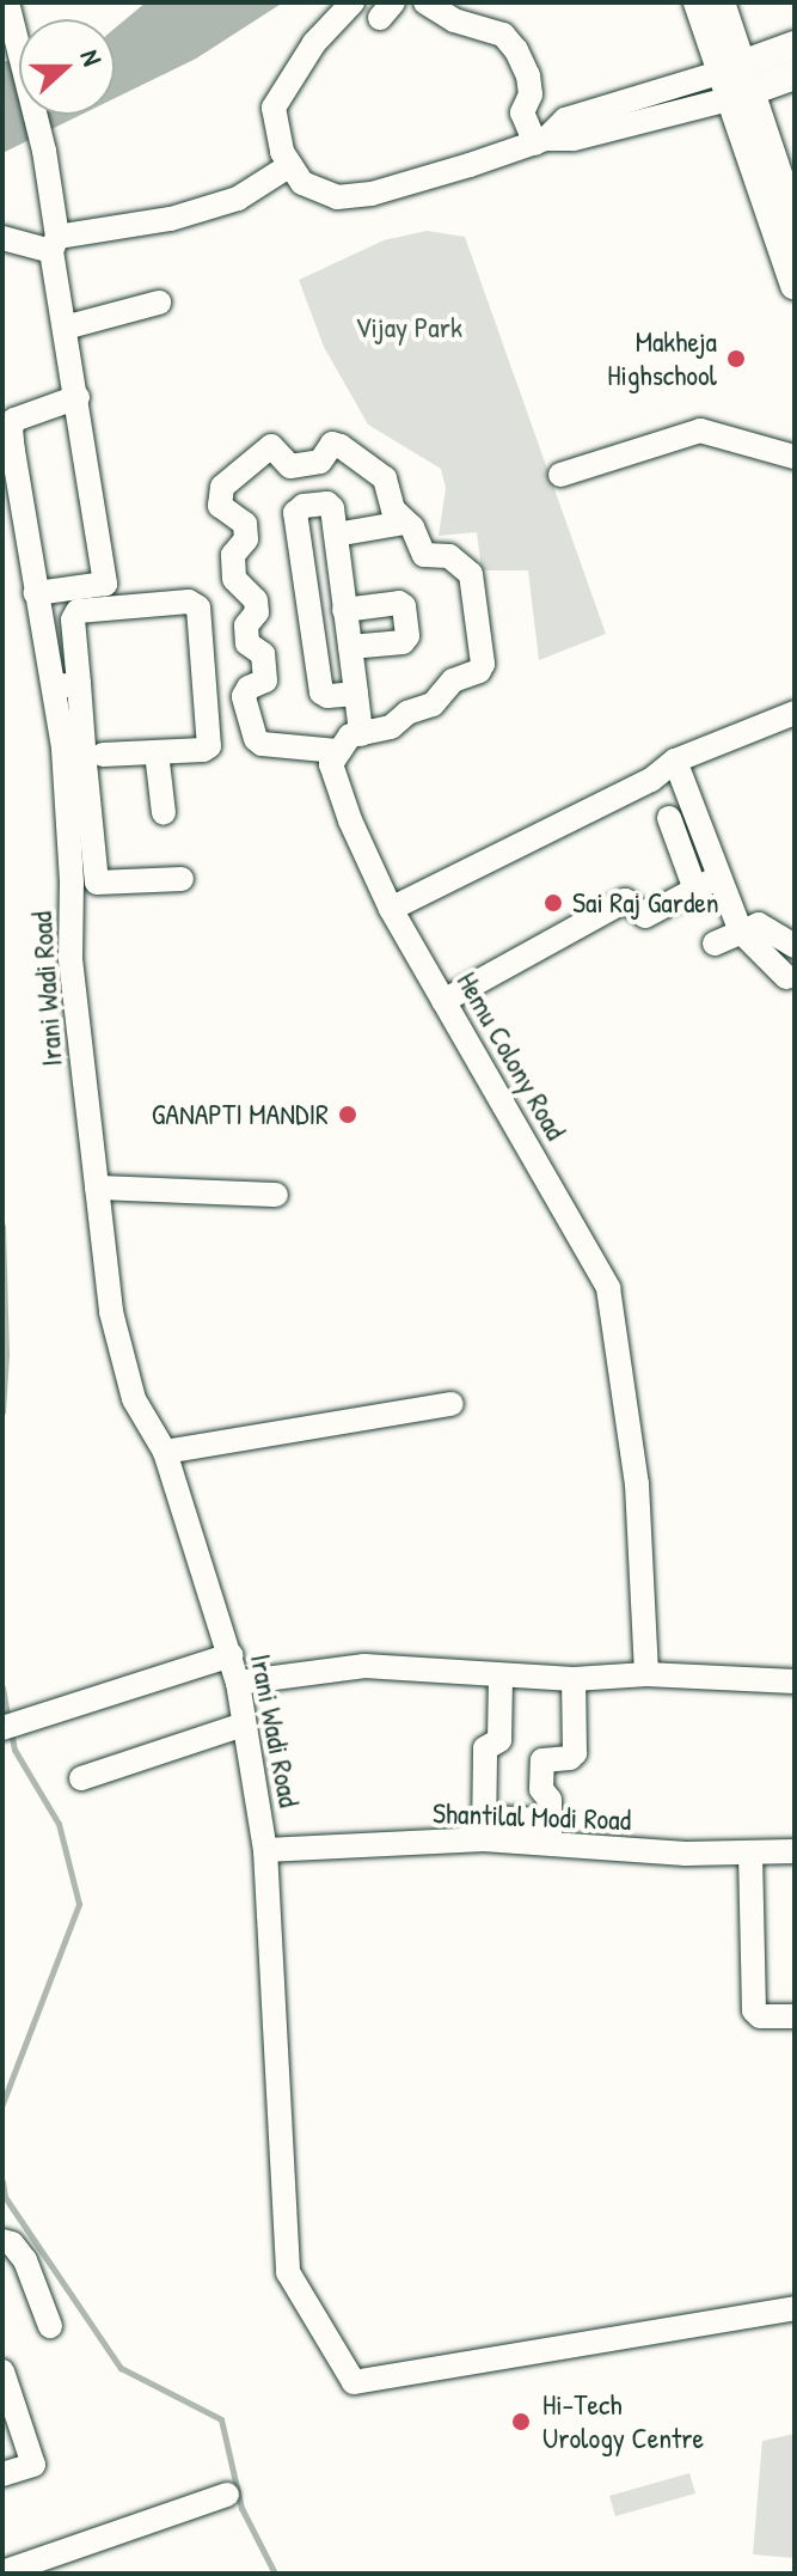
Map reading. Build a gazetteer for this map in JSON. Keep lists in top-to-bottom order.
{
  "streets": {
    "street": ["Irani Wadi Road", "Hemu Colony Road", "Shantilal Modi Road"]
  },
  "crossings": [
    ["Irani Wadi Road", "Shantilal Modi Road"]
  ],
  "parks": ["Vijay Park"],
  "places": [
    "Makheja Highschool",
    "Sai Raj Garden",
    "GANAPTI MANDIR",
    "Hi-Tech Urology Centre"
  ],
  "north": "right"
}
